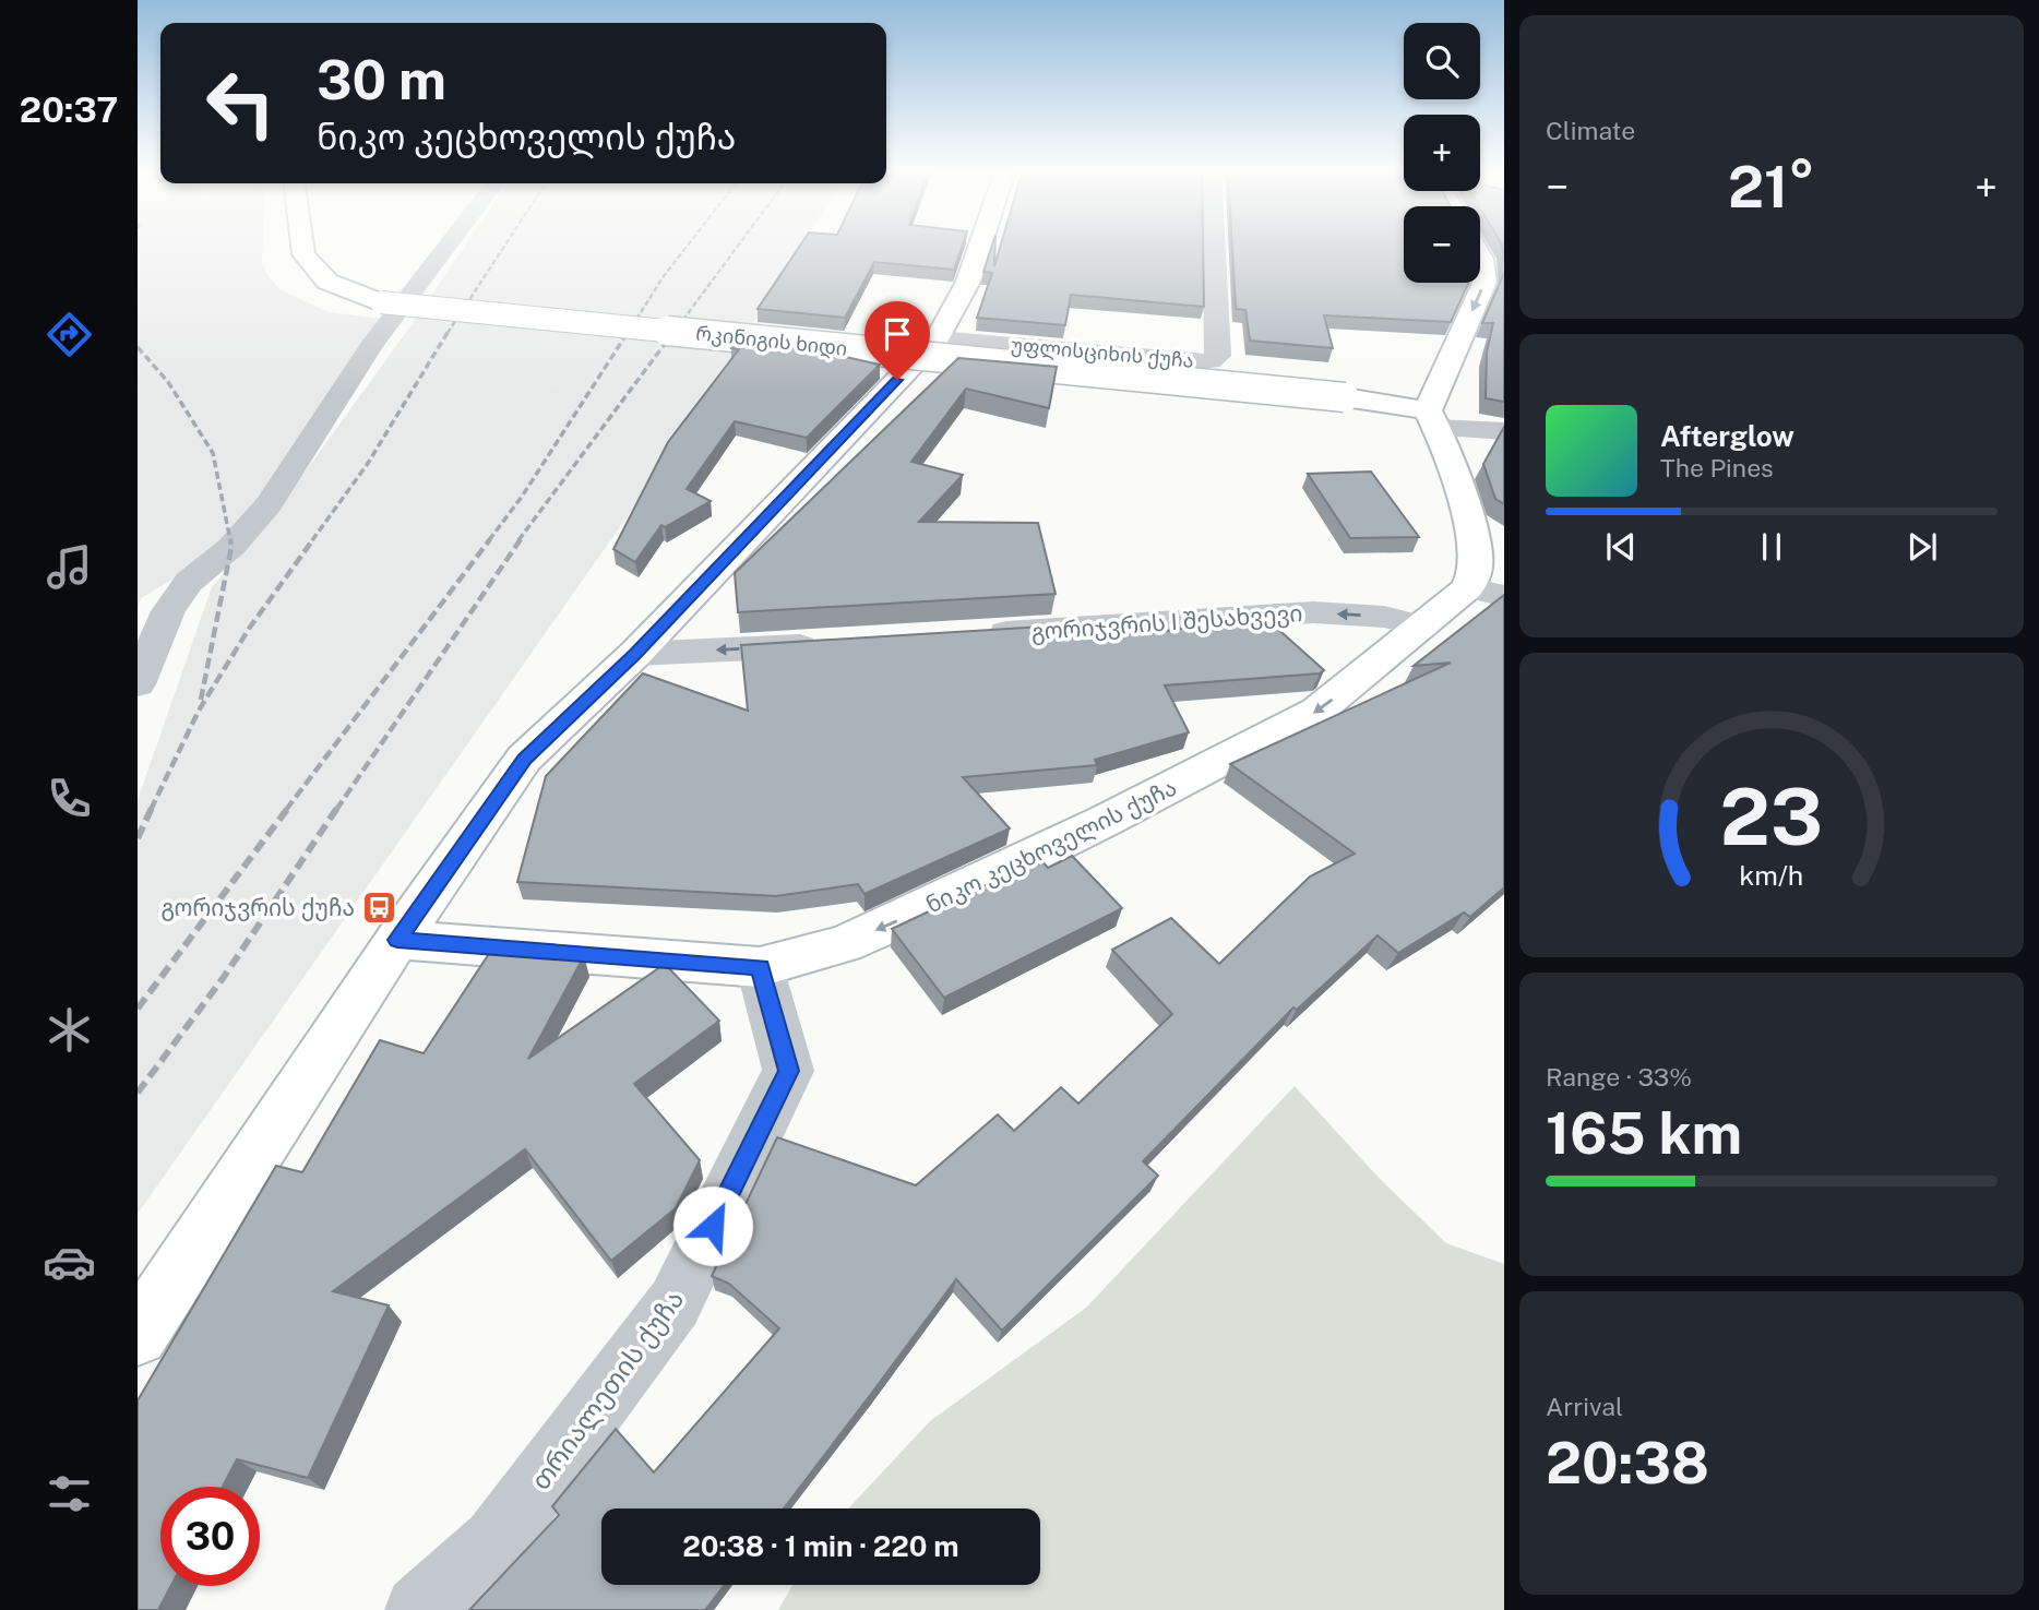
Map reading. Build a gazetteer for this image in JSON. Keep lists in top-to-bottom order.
{
  "streets": {
    "main road": ["რკინიგის ხიდი", "ნიკო კეცხოველის ქუჩა"],
    "street": ["უფლისციხის ქუჩა", "გორიჯვრის I შესახვევი", "თრიალეთის ქუჩა"]
  },
  "crossings": [
    ["გორიჯვრის I შესახვევი", "ნიკო კეცხოველის ქუჩა"],
    ["ნიკო კეცხოველის ქუჩა", "თრიალეთის ქუჩა"]
  ],
  "one_way": ["გორიჯვრის I შესახვევი", "ნიკო კეცხოველის ქუჩა"],
  "places": {
    "bus stop": ["გორიჯვრის ქუჩა"]
  },
  "page": {
    "tabs": "20:37",
    "tile": [
      "Climate",
      ["Range · 33%", "165 km"],
      ["Arrival", "20:38"]
    ],
    "map_buttons": ["+", "−"],
    "turn": ["30 m", "ნიკო კეცხოველის ქუჩა"],
    "heat": ["−", "21°", "+"],
    "song": ["Afterglow", "The Pines"],
    "limit": "30",
    "trip": "20:38 · 1 min · 220 m",
    "gauge": ["23", "km/h"]
  }
}
